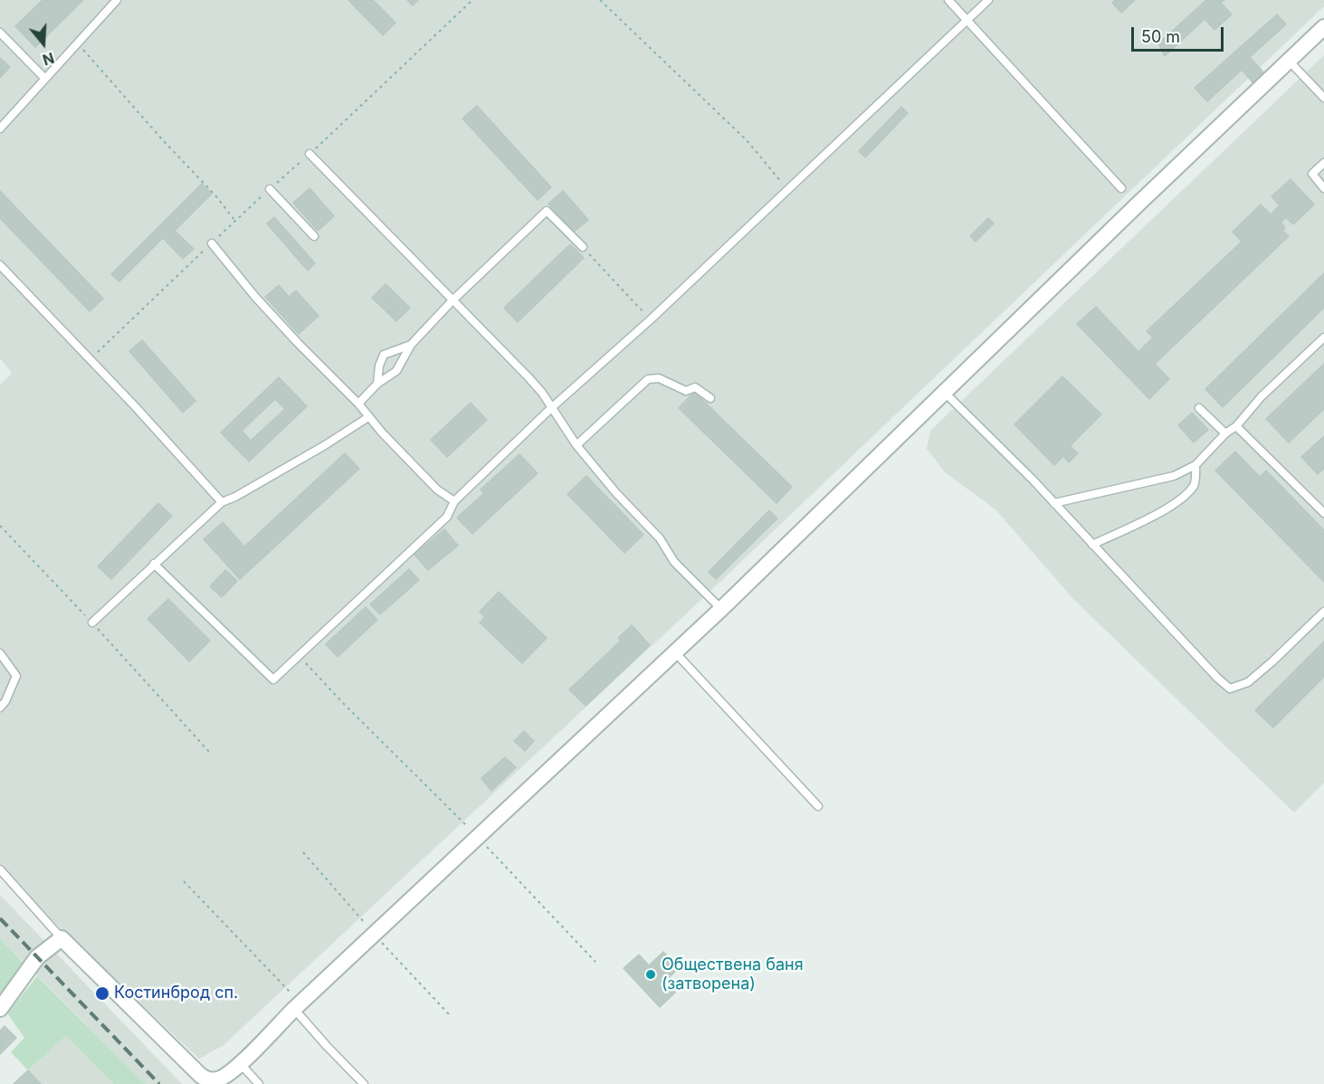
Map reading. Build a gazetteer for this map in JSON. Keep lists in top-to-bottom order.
{
  "places": ["Обществена баня (затворена)", "Костинброд сп."],
  "scale_bar": "50 m",
  "north": "bottom"
}
